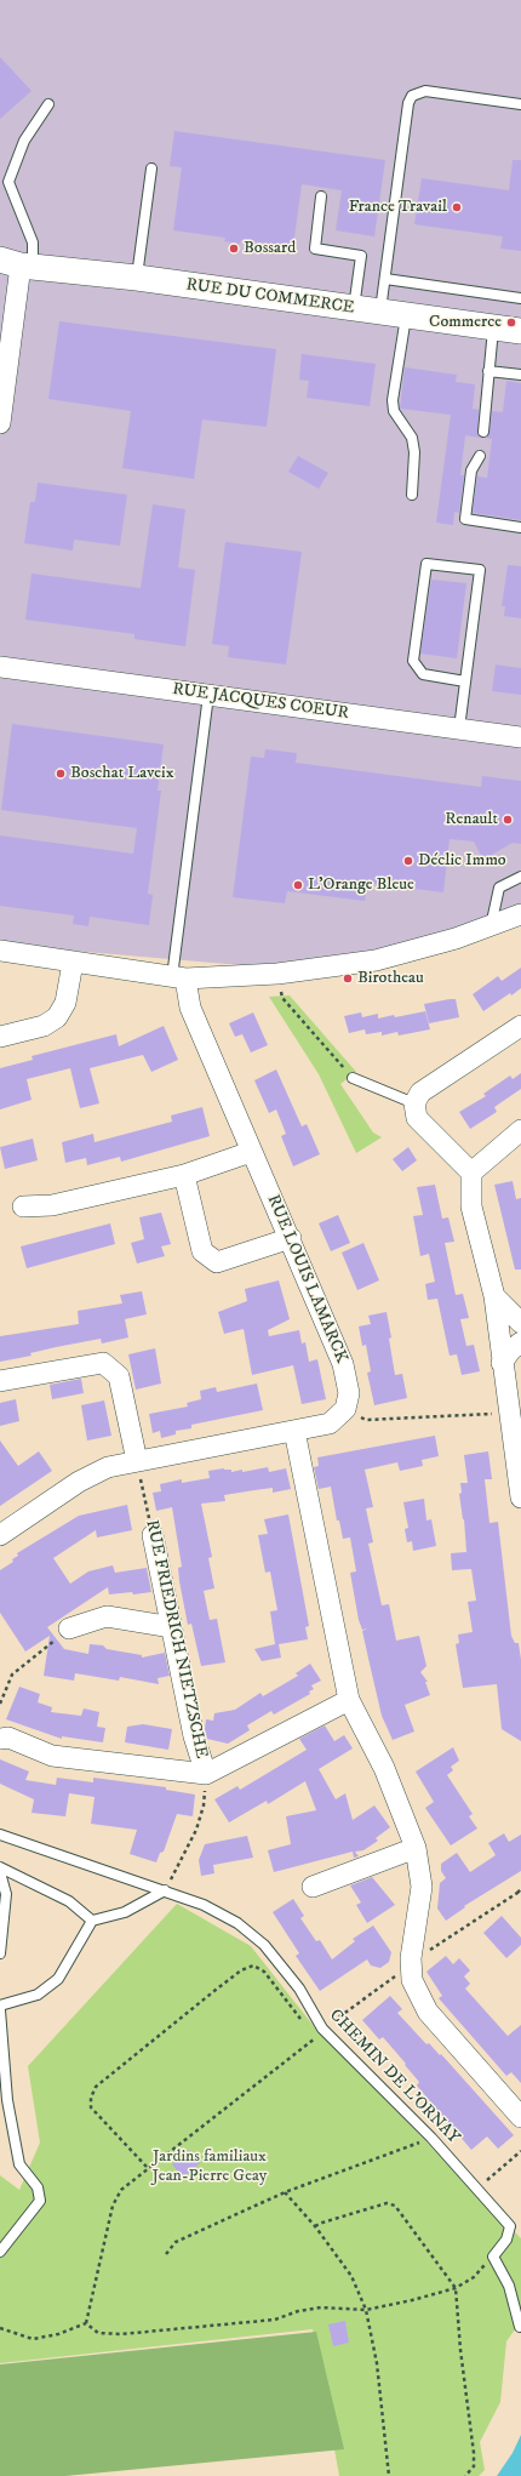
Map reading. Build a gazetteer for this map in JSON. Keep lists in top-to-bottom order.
{
  "streets": {
    "street": [
      "RUE DU COMMERCE",
      "RUE JACQUES COEUR",
      "RUE LOUIS LAMARCK",
      "RUE FRIEDRICH NIETZSCHE"
    ],
    "lane": ["CHEMIN DE L'ORNAY"]
  },
  "parks": ["Jardins familiaux Jean-Pierre Geay"],
  "places": [
    "France Travail",
    "Bossard",
    "Commerce",
    "Boschat Laveix",
    "Renault",
    "Déclic Immo",
    "L'Orange Bleue",
    "Birotheau"
  ]
}
